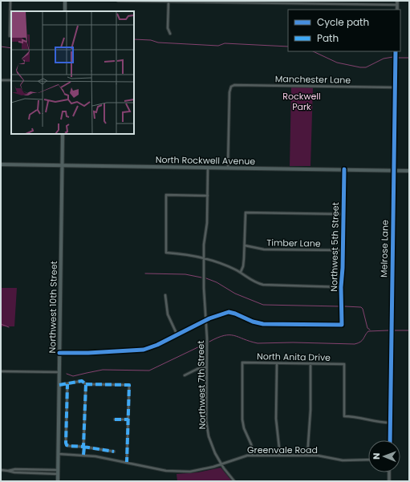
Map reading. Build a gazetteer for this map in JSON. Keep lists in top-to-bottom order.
{
  "streets": {
    "main road": ["North Rockwell Avenue", "Northwest 10th Street"],
    "street": [
      "Manchester Lane",
      "Timber Lane",
      "Northwest 5th Street",
      "Melrose Lane",
      "North Anita Drive",
      "Northwest 7th Street",
      "Greenvale Road"
    ]
  },
  "crossings": [
    ["Manchester Lane", "North Rockwell Avenue"],
    ["Manchester Lane", "Melrose Lane"],
    ["North Rockwell Avenue", "Northwest 5th Street"],
    ["North Rockwell Avenue", "Melrose Lane"],
    ["North Rockwell Avenue", "Northwest 10th Street"],
    ["North Rockwell Avenue", "Northwest 7th Street"],
    ["Timber Lane", "Northwest 5th Street"],
    ["Northwest 5th Street", "Northwest 7th Street"],
    ["Melrose Lane", "North Anita Drive"],
    ["Northwest 10th Street", "Greenvale Road"],
    ["North Anita Drive", "Greenvale Road"],
    ["Northwest 7th Street", "Greenvale Road"]
  ],
  "parks": ["Rockwell Park"],
  "legend": ["Cycle path", "Path"],
  "north": "left"
}
